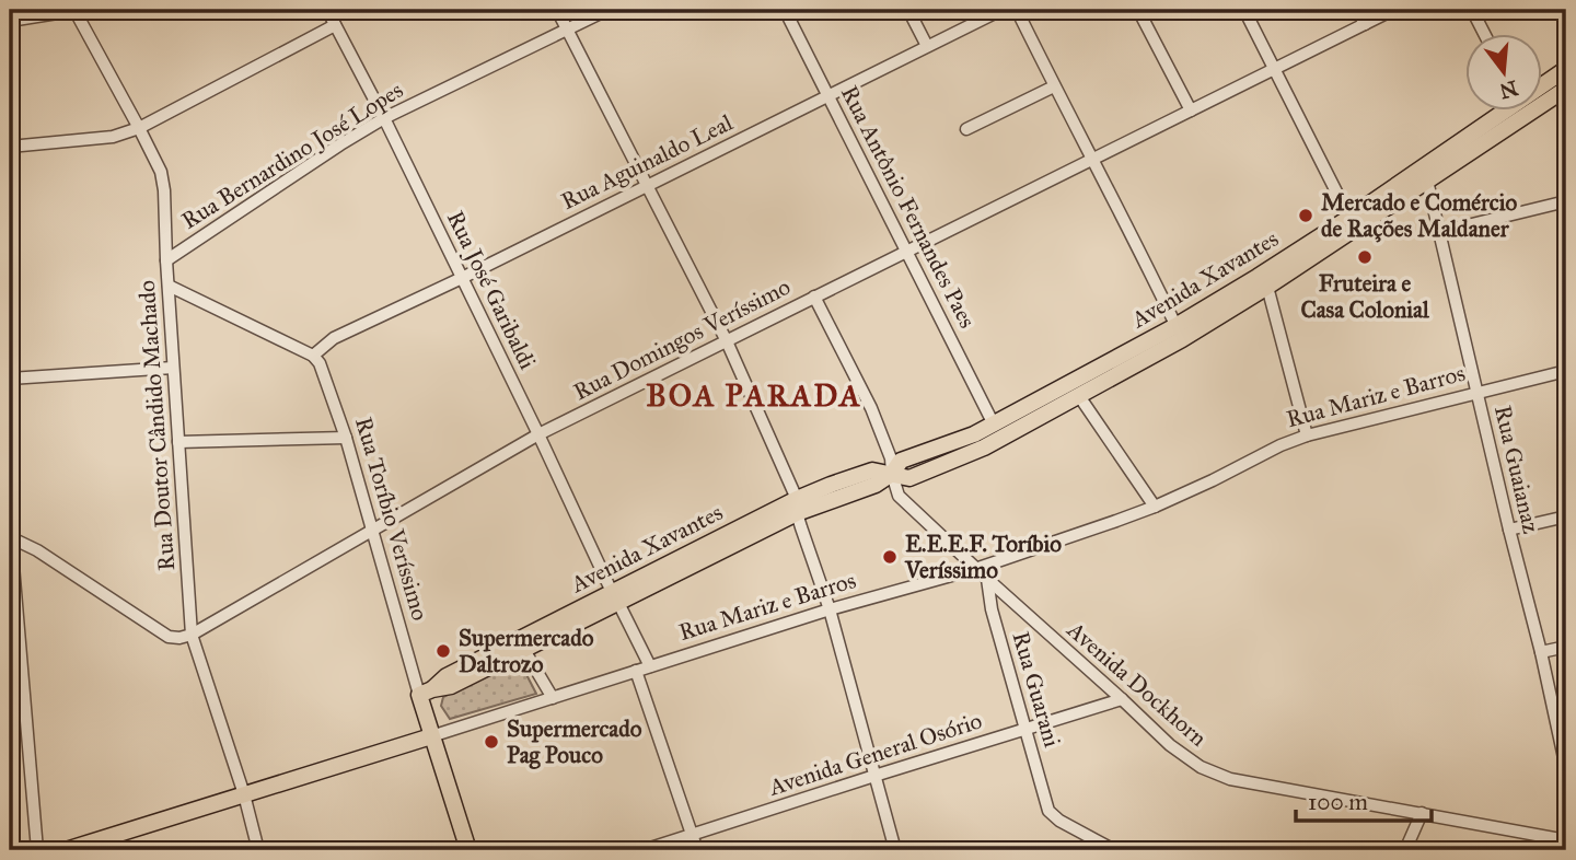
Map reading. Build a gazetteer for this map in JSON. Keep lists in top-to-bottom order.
{
  "streets": {
    "main road": ["Avenida Xavantes", "Rua Mariz e Barros", "Rua Toríbio Veríssimo"],
    "street": [
      "Rua Bernardino José Lopes",
      "Rua Aguinaldo Leal",
      "Rua Antônio Fernandes Paes",
      "Rua José Garibaldi",
      "Rua Domingos Veríssimo",
      "Rua Doutor Cândido Machado",
      "Rua Guaianaz",
      "Avenida Dockhorn",
      "Rua Guarani",
      "Avenida General Osório"
    ]
  },
  "crossings": [
    ["Rua Bernardino José Lopes", "Rua José Garibaldi"],
    ["Rua Bernardino José Lopes", "Rua Doutor Cândido Machado"],
    ["Rua Aguinaldo Leal", "Rua Antônio Fernandes Paes"],
    ["Rua Aguinaldo Leal", "Rua José Garibaldi"],
    ["Rua Aguinaldo Leal", "Rua Toríbio Veríssimo"],
    ["Rua Antônio Fernandes Paes", "Avenida Xavantes"],
    ["Rua Antônio Fernandes Paes", "Rua Domingos Veríssimo"],
    ["Avenida Xavantes", "Rua José Garibaldi"],
    ["Avenida Xavantes", "Rua Guaianaz"],
    ["Avenida Xavantes", "Rua Toríbio Veríssimo"],
    ["Avenida Xavantes", "Avenida Dockhorn"],
    ["Rua José Garibaldi", "Rua Domingos Veríssimo"],
    ["Rua José Garibaldi", "Rua Mariz e Barros"],
    ["Rua Domingos Veríssimo", "Rua Doutor Cândido Machado"],
    ["Rua Domingos Veríssimo", "Rua Toríbio Veríssimo"],
    ["Rua Domingos Veríssimo", "Avenida Dockhorn"],
    ["Rua Mariz e Barros", "Rua Doutor Cândido Machado"],
    ["Rua Mariz e Barros", "Rua Guaianaz"],
    ["Rua Mariz e Barros", "Rua Toríbio Veríssimo"],
    ["Rua Mariz e Barros", "Avenida Dockhorn"],
    ["Avenida Dockhorn", "Rua Guarani"],
    ["Avenida Dockhorn", "Avenida General Osório"],
    ["Rua Guarani", "Avenida General Osório"]
  ],
  "districts": ["BOA PARADA"],
  "places": [
    "Mercado e Comércio de Rações Maldaner",
    "Fruteira e Casa Colonial",
    "E.E.E.F. Toríbio Veríssimo",
    "Supermercado Daltrozo",
    "Supermercado Pag Pouco"
  ],
  "scale_bar": "100 m",
  "north": "bottom"
}
